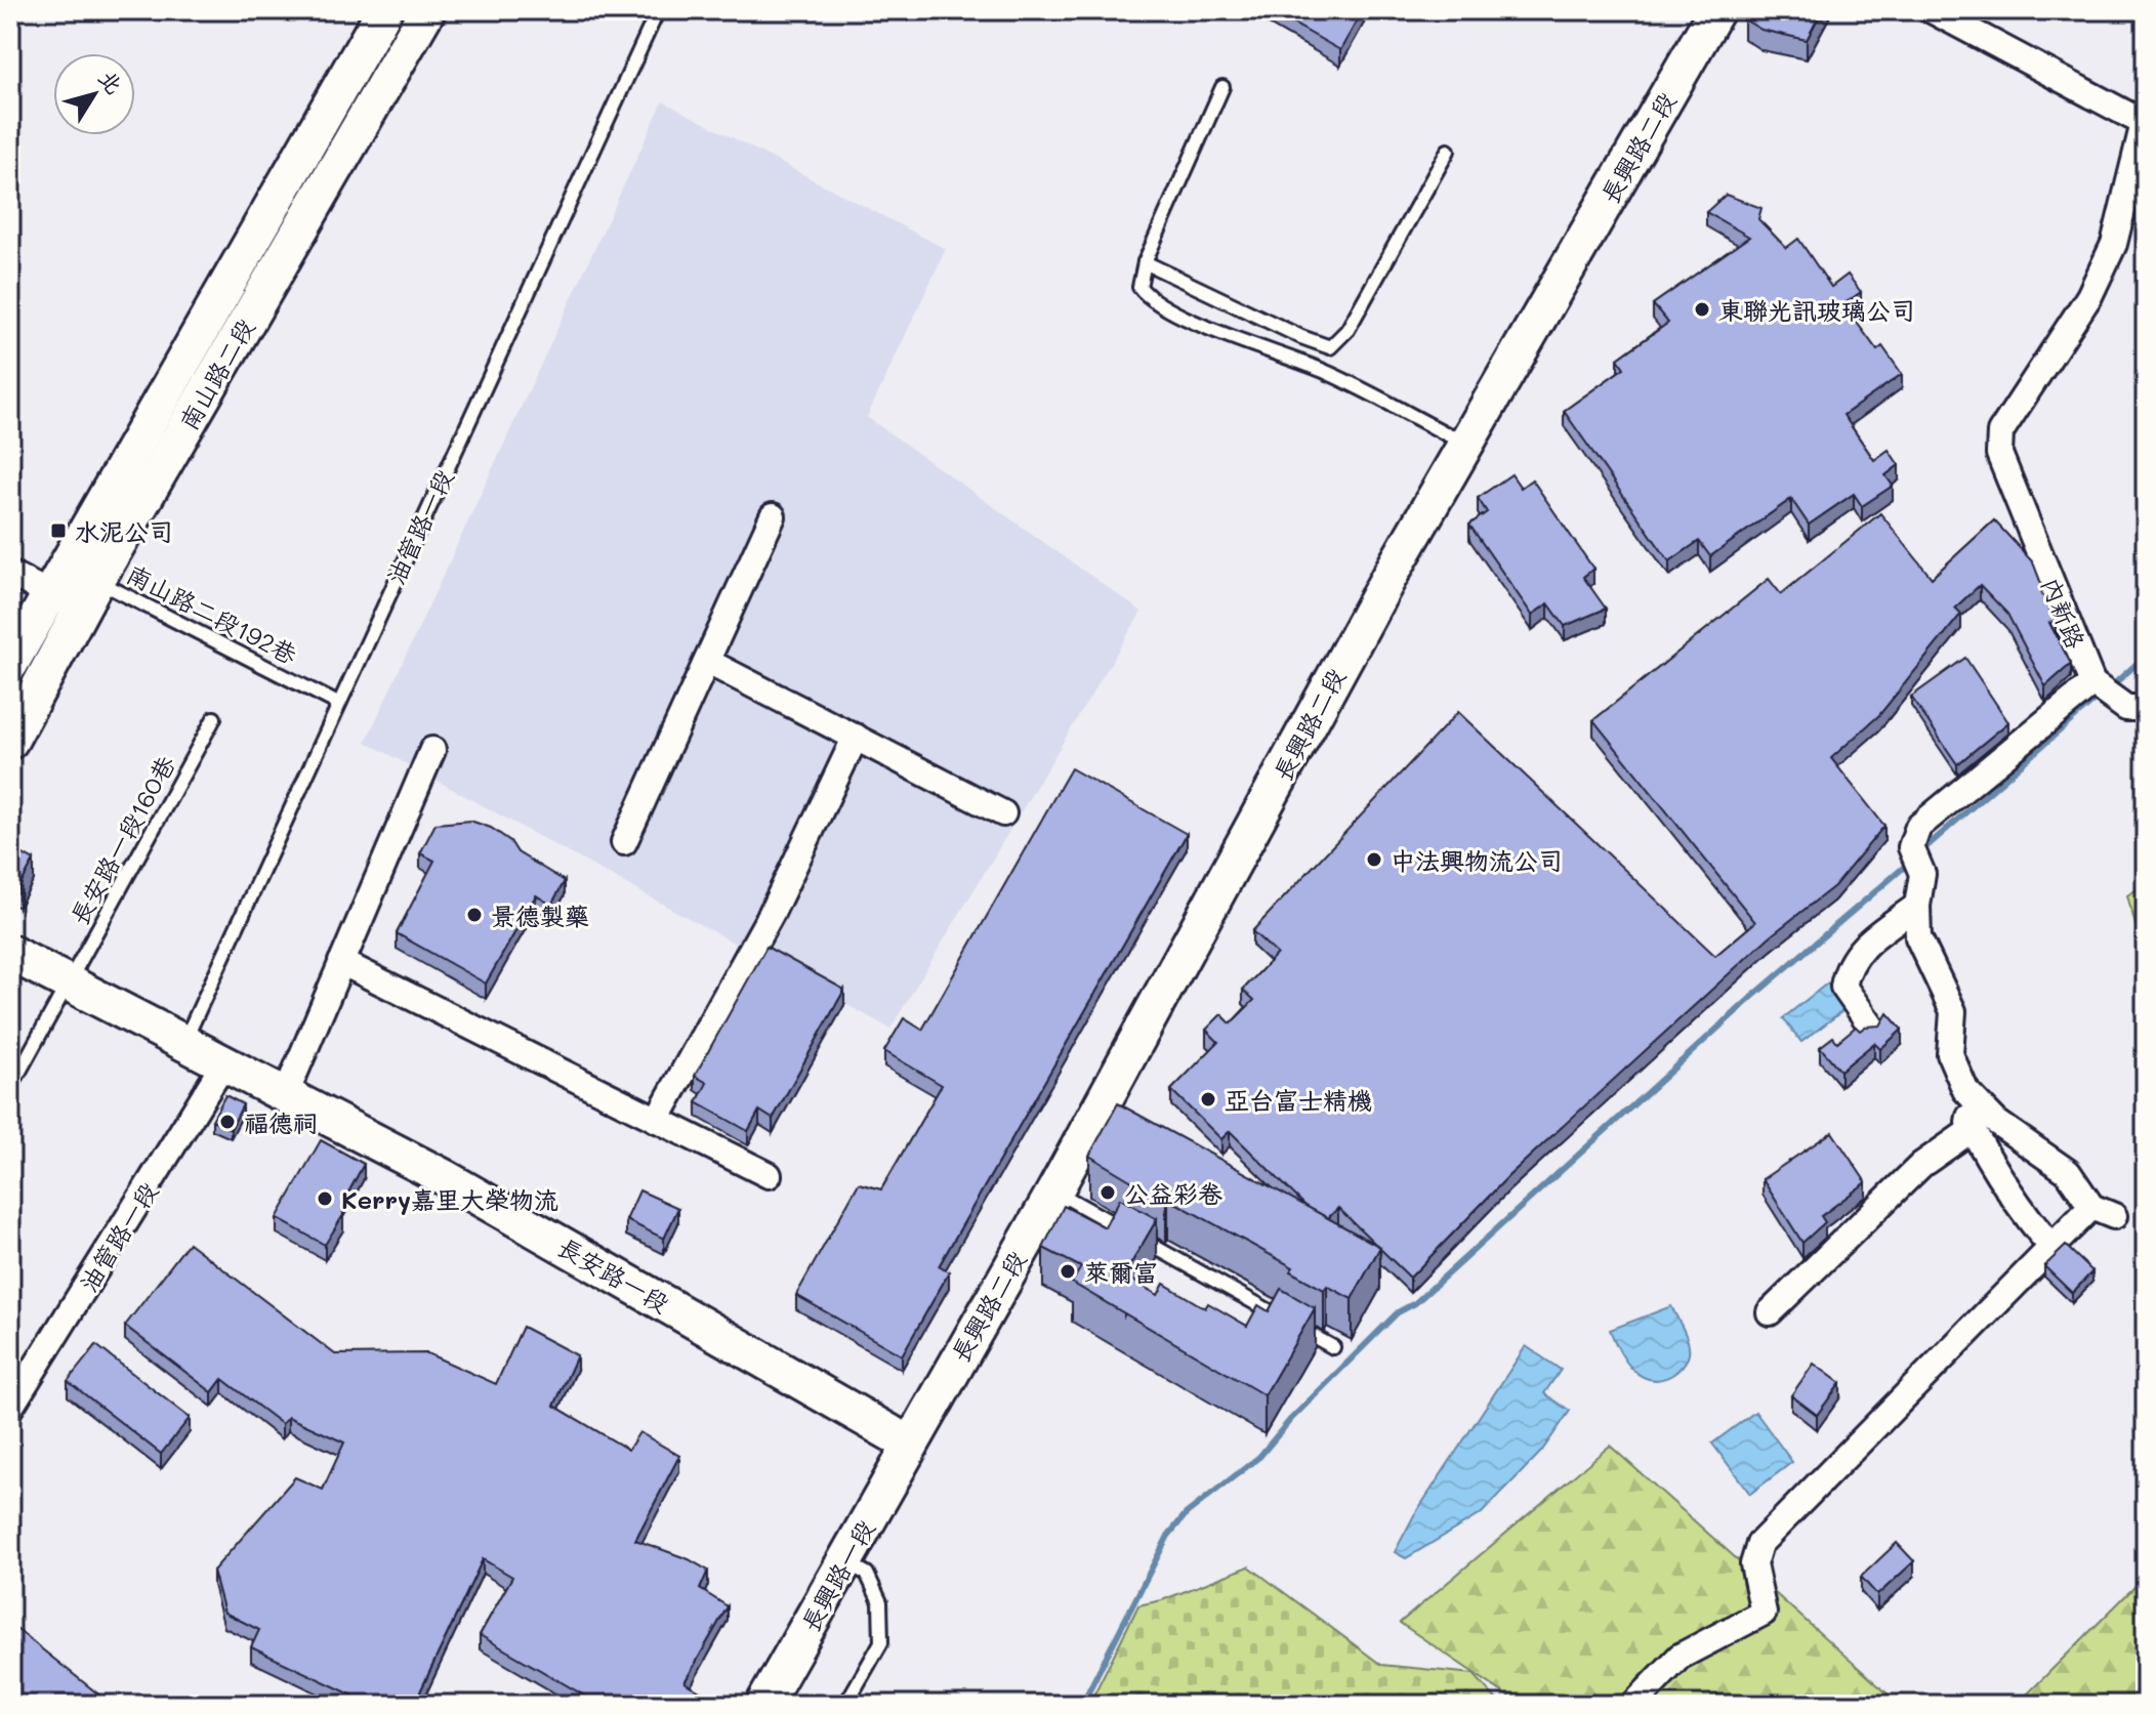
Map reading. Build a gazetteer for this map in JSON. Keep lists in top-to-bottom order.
{
  "streets": {
    "street": [
      "長興路二段",
      "南山路二段",
      "油管路一段",
      "內新路",
      "長安路一段",
      "長興路一段"
    ],
    "lane": ["南山路二段192巷", "長安路一段160巷"]
  },
  "crossings": [
    ["長興路二段", "長安路一段"],
    ["長興路二段", "長興路一段"],
    ["南山路二段", "南山路二段192巷"],
    ["油管路一段", "南山路二段192巷"],
    ["油管路一段", "長安路一段"],
    ["長安路一段160巷", "長安路一段"],
    ["長安路一段", "長興路一段"]
  ],
  "places": {
    "other": [
      "東聯光訊玻璃公司",
      "中法興物流公司",
      "景德製藥",
      "亞台富士精機",
      "福德祠",
      "公益彩卷",
      "Kerry嘉里大榮物流",
      "萊爾富"
    ],
    "transit": ["水泥公司"]
  },
  "north": "top right"
}
